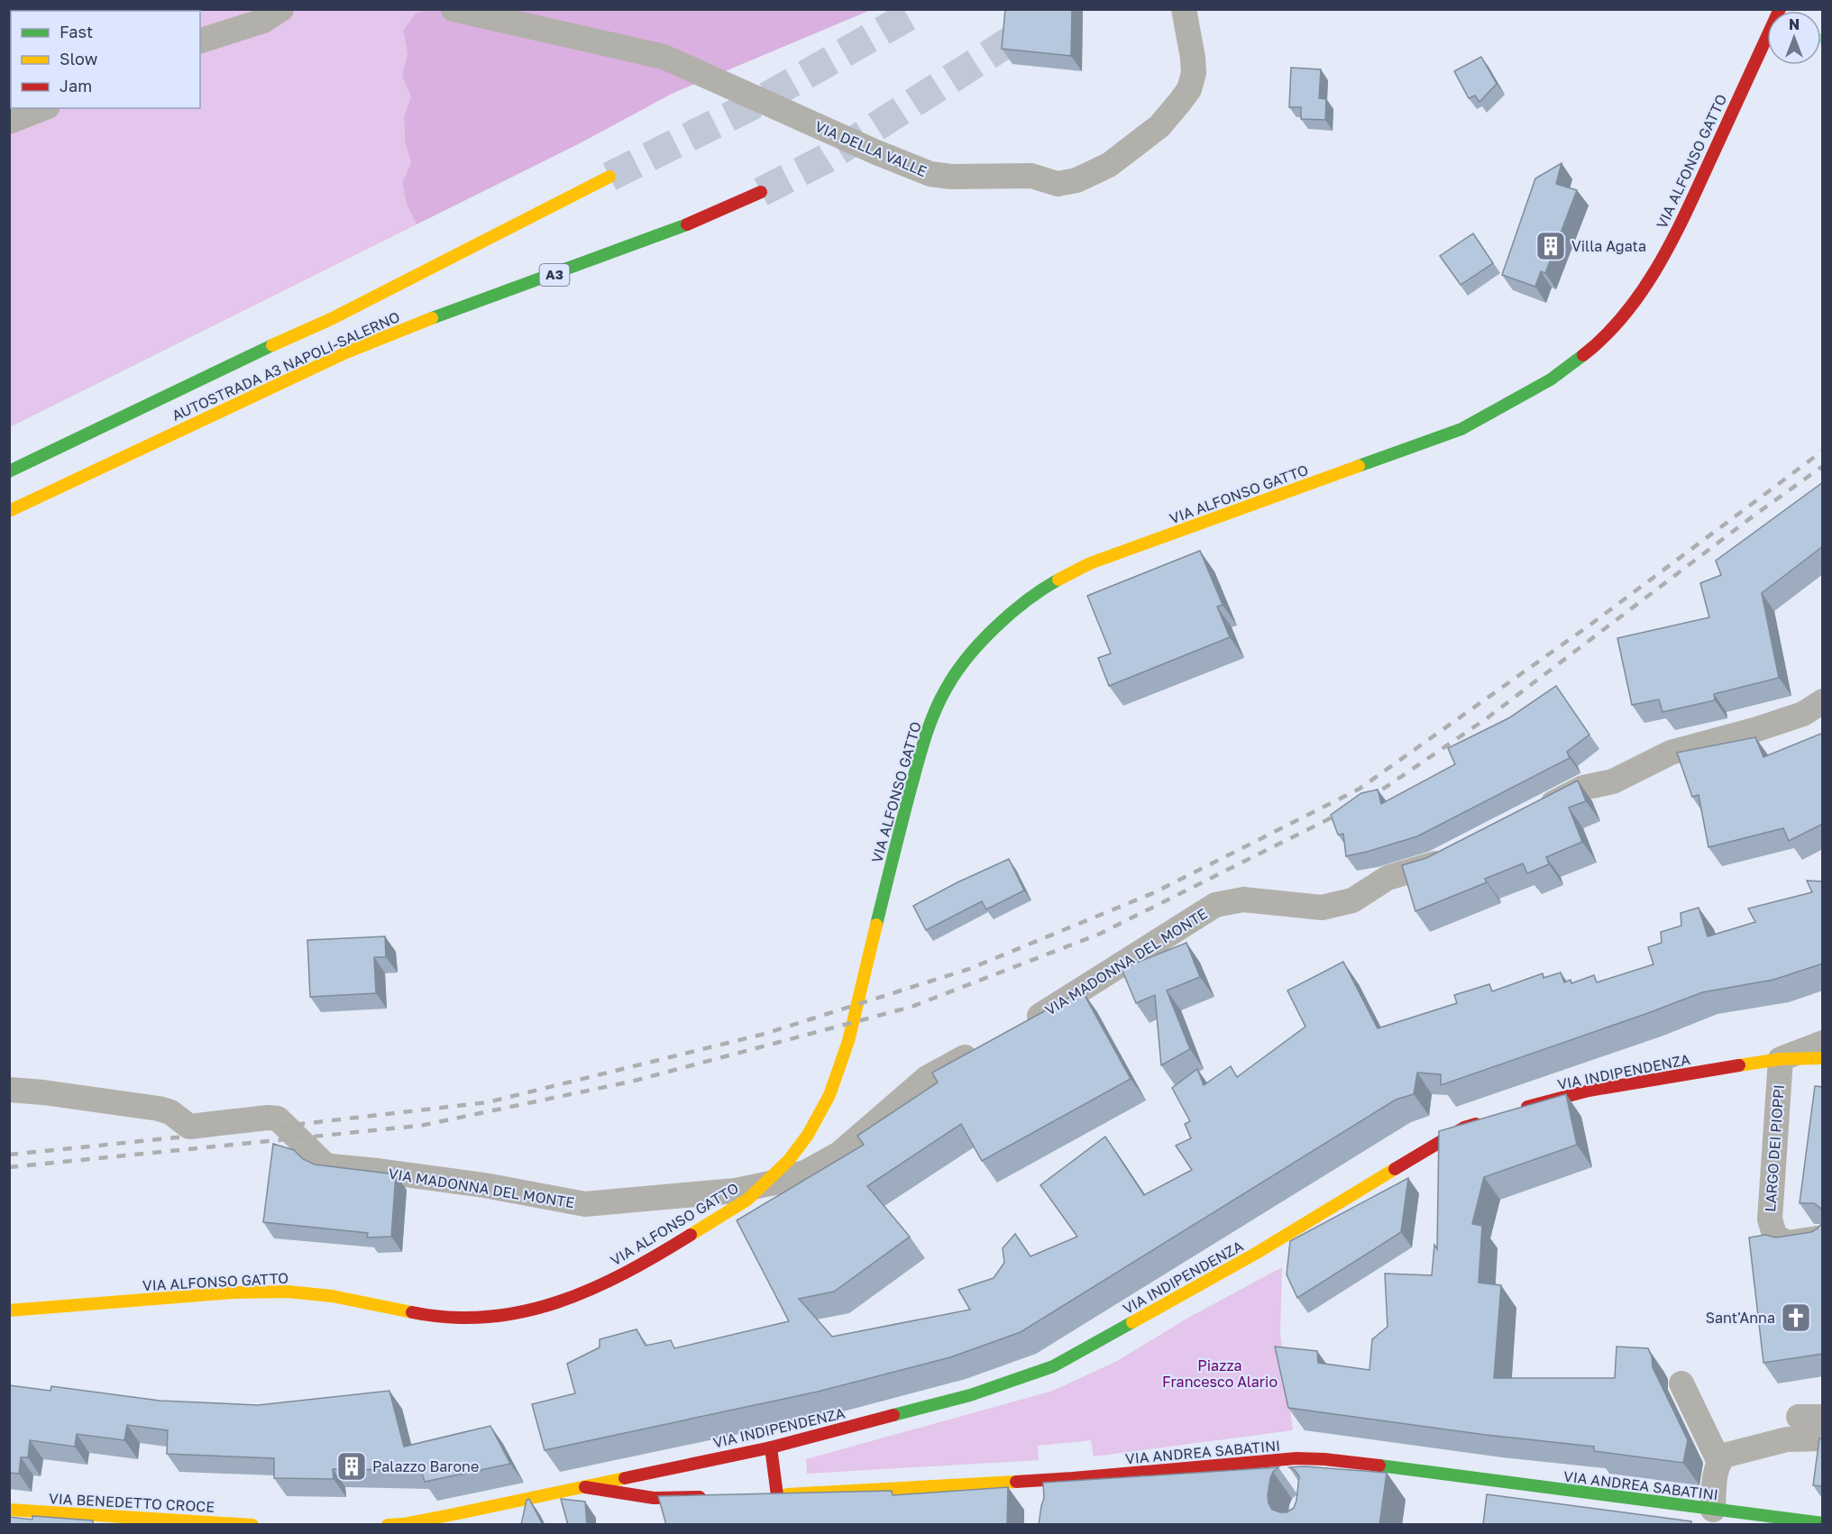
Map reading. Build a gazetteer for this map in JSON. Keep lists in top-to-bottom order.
{
  "streets": {
    "main road": [
      "VIA ALFONSO GATTO",
      "A3",
      "AUTOSTRADA A3 NAPOLI-SALERNO",
      "VIA INDIPENDENZA",
      "VIA ANDREA SABATINI",
      "VIA BENEDETTO CROCE"
    ],
    "street": ["VIA DELLA VALLE", "VIA MADONNA DEL MONTE", "LARGO DEI PIOPPI"]
  },
  "crossings": [
    ["VIA INDIPENDENZA", "LARGO DEI PIOPPI"],
    ["VIA INDIPENDENZA", "VIA ANDREA SABATINI"]
  ],
  "parks": ["Piazza Francesco Alario"],
  "places": {
    "building": ["Villa Agata", "Palazzo Barone"],
    "church": ["Sant'Anna"]
  },
  "legend": ["Fast", "Slow", "Jam"],
  "north": "top"
}
